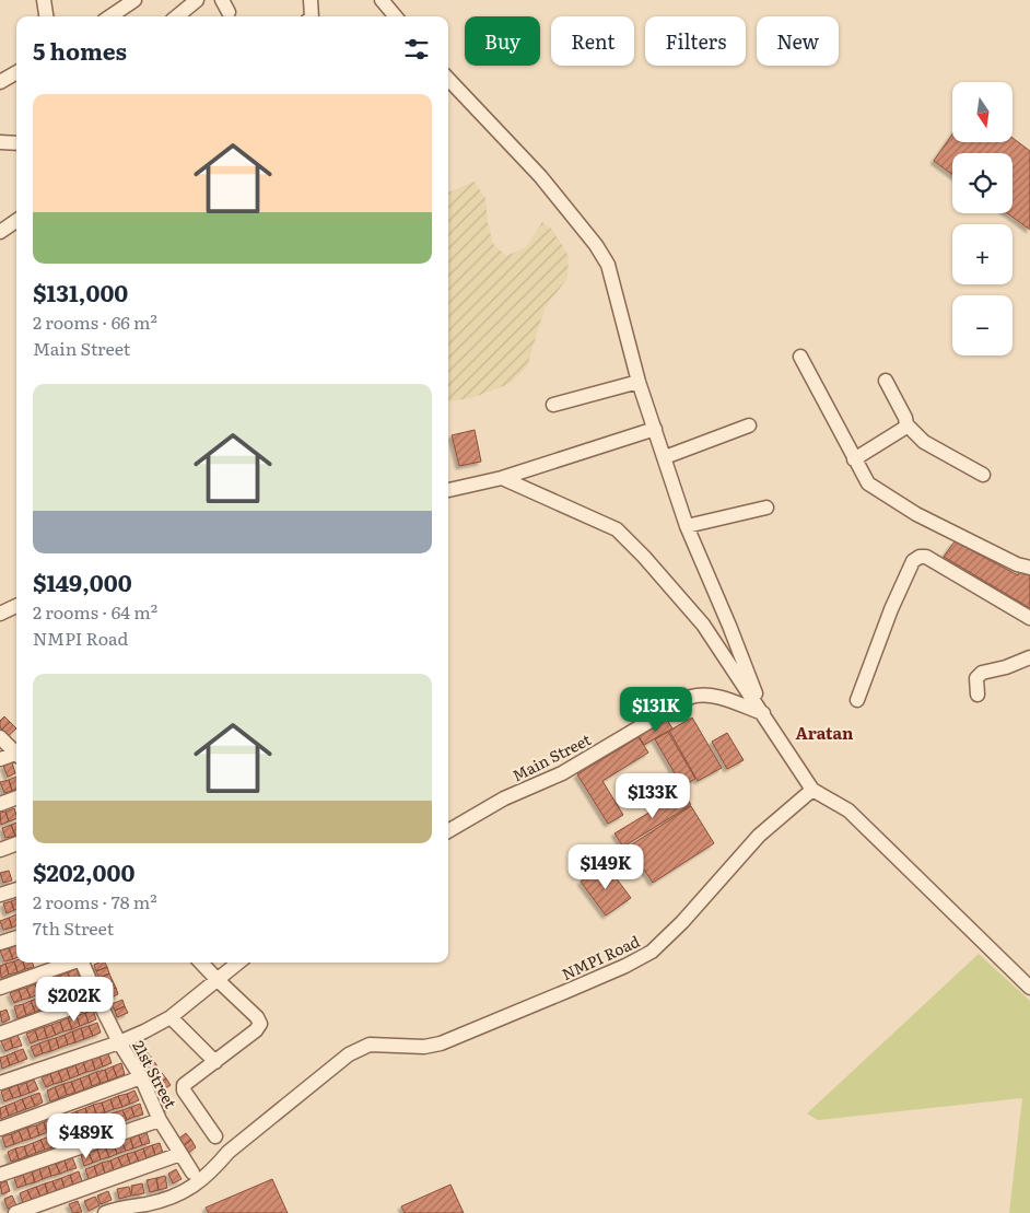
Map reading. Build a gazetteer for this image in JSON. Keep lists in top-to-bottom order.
{
  "streets": {
    "street": ["Main Street", "NMPI Road", "21st Street"]
  },
  "districts": ["Aratan"],
  "north": "bottom",
  "page": {
    "chip": [
      "Buy",
      "Rent",
      "Filters",
      "New"
    ],
    "heading": "5 homes",
    "map_buttons": ["+", "−"],
    "list": [
      {
        "name": "$131,000",
        "note": "2 rooms · 66 m² · Main Street"
      },
      {
        "name": "$149,000",
        "note": "2 rooms · 64 m² · NMPI Road"
      },
      {
        "name": "$202,000",
        "note": "2 rooms · 78 m² · 7th Street"
      }
    ],
    "price": [
      "$131K",
      "$133K",
      "$149K",
      "$202K",
      "$489K"
    ]
  }
}
